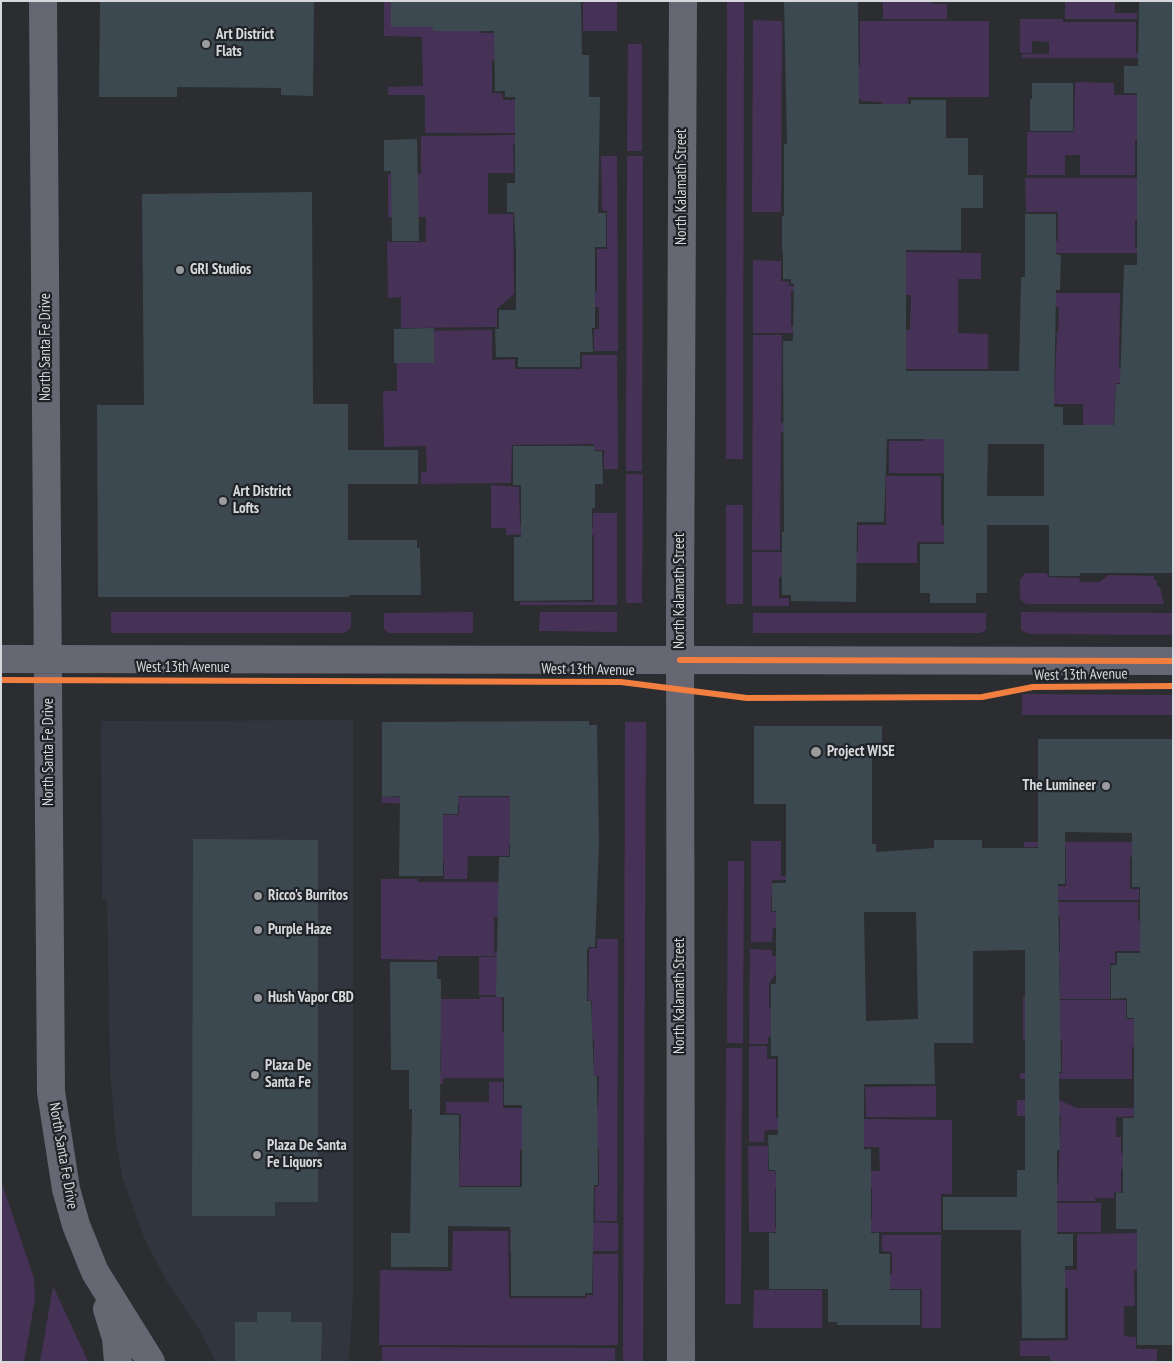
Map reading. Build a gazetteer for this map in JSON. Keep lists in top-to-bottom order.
{
  "streets": {
    "main road": ["North Kalamath Street", "North Santa Fe Drive", "West 13th Avenue"]
  },
  "crossings": [
    ["North Kalamath Street", "West 13th Avenue"],
    ["North Santa Fe Drive", "West 13th Avenue"]
  ],
  "places": [
    "Art District Flats",
    "GRI Studios",
    "Art District Lofts",
    "Project WISE",
    "The Lumineer",
    "Ricco's Burritos",
    "Purple Haze",
    "Hush Vapor CBD",
    "Plaza De Santa Fe",
    "Plaza De Santa Fe Liquors"
  ]
}
